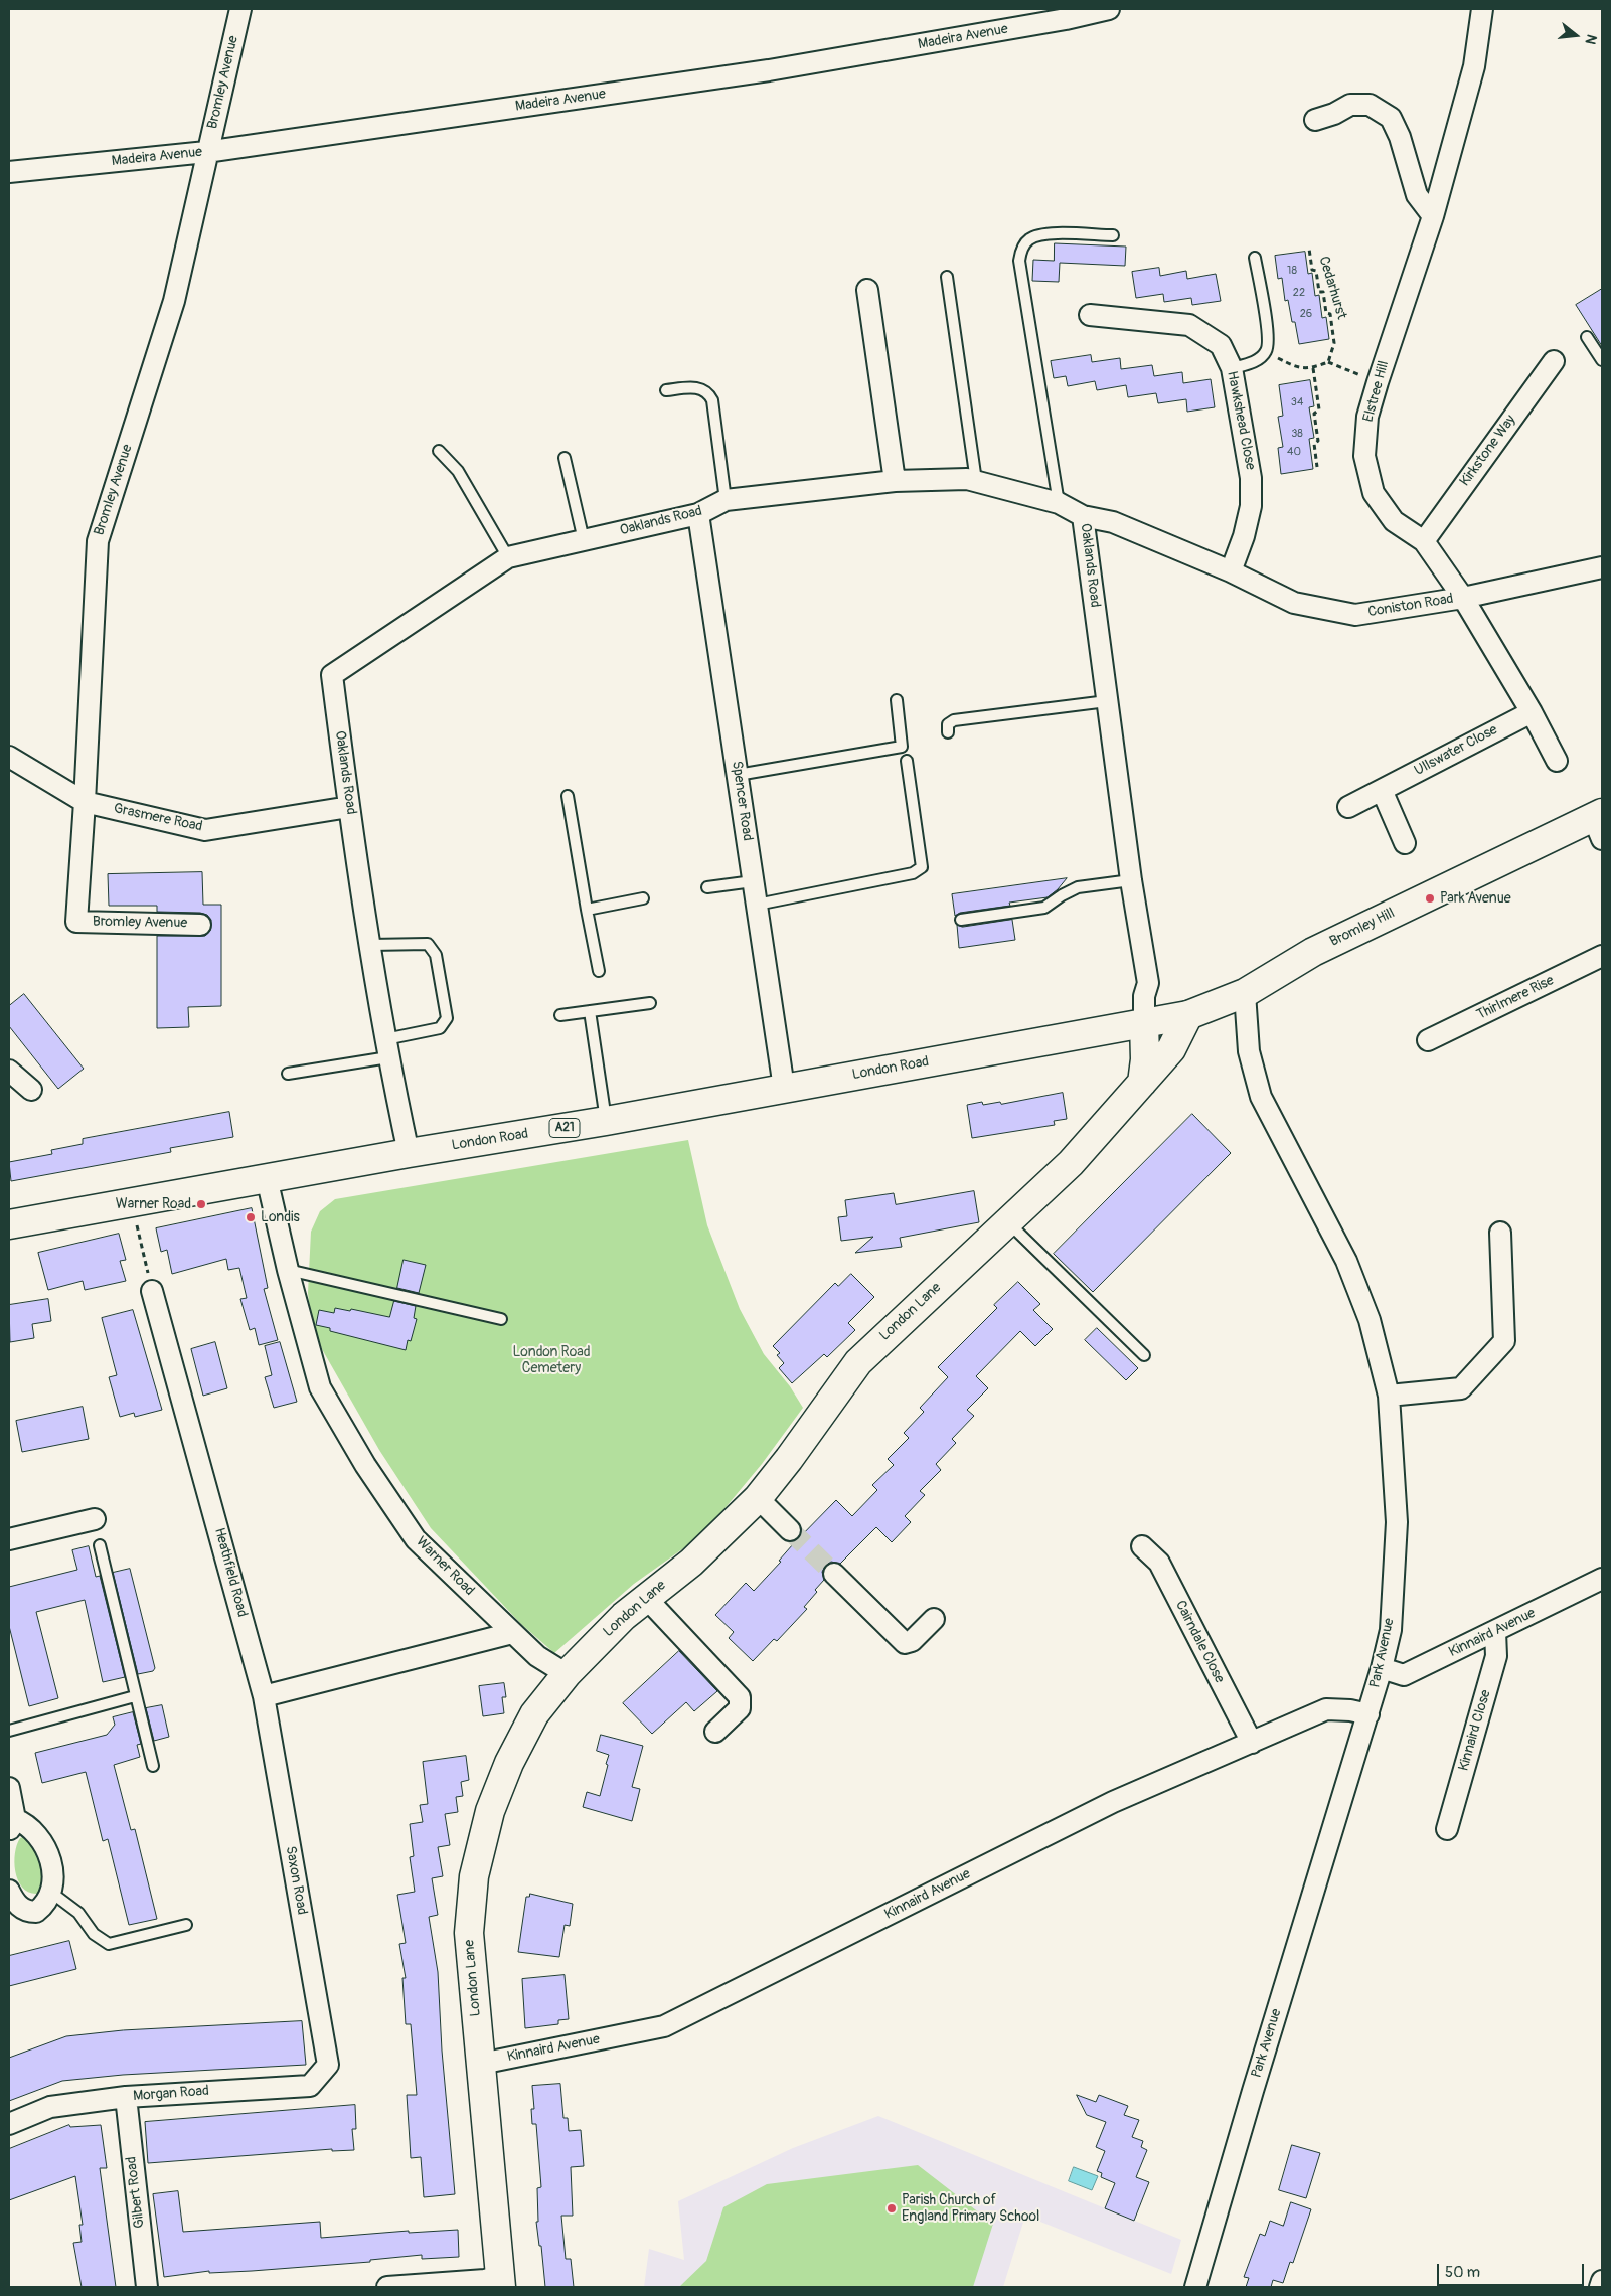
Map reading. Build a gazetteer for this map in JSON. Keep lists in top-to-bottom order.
{
  "streets": {
    "main road": [
      "Bromley Hill",
      "London Road",
      "A21",
      "London Lane"
    ],
    "street": [
      "Madeira Avenue",
      "Bromley Avenue",
      "Elstree Hill",
      "Hawkshead Close",
      "Kirkstone Way",
      "Oaklands Road",
      "Coniston Road",
      "Ullswater Close",
      "Spencer Road",
      "Grasmere Road",
      "Thirlmere Rise",
      "Warner Road",
      "Heathfield Road",
      "Kinnaird Avenue",
      "Cairndale Close",
      "Park Avenue",
      "Kinnaird Close",
      "Saxon Road",
      "Morgan Road",
      "Gilbert Road"
    ],
    "path": ["Cedarhurst"]
  },
  "crossings": [
    ["Madeira Avenue", "Bromley Avenue"],
    ["Bromley Avenue", "Grasmere Road"],
    ["Elstree Hill", "Kirkstone Way"],
    ["Elstree Hill", "Coniston Road"],
    ["Hawkshead Close", "Coniston Road"],
    ["Oaklands Road", "Coniston Road"],
    ["Oaklands Road", "Spencer Road"],
    ["Oaklands Road", "Grasmere Road"],
    ["Oaklands Road", "Bromley Hill"],
    ["Oaklands Road", "London Road"],
    ["Spencer Road", "London Road"],
    ["Bromley Hill", "London Road"],
    ["Bromley Hill", "London Lane"],
    ["Bromley Hill", "Park Avenue"],
    ["London Road", "Warner Road"],
    ["London Lane", "Warner Road"],
    ["London Lane", "Kinnaird Avenue"],
    ["Heathfield Road", "Saxon Road"],
    ["Kinnaird Avenue", "Cairndale Close"],
    ["Kinnaird Avenue", "Park Avenue"],
    ["Kinnaird Avenue", "Kinnaird Close"],
    ["Saxon Road", "Morgan Road"],
    ["Morgan Road", "Gilbert Road"]
  ],
  "parks": ["London Road Cemetery"],
  "places": [
    "Park Avenue",
    "Warner Road",
    "Londis",
    "Parish Church of England Primary School"
  ],
  "house_numbers": [
    "18",
    "22",
    "26",
    "34",
    "38",
    "40"
  ],
  "scale_bar": "50 m",
  "north": "right"
}
